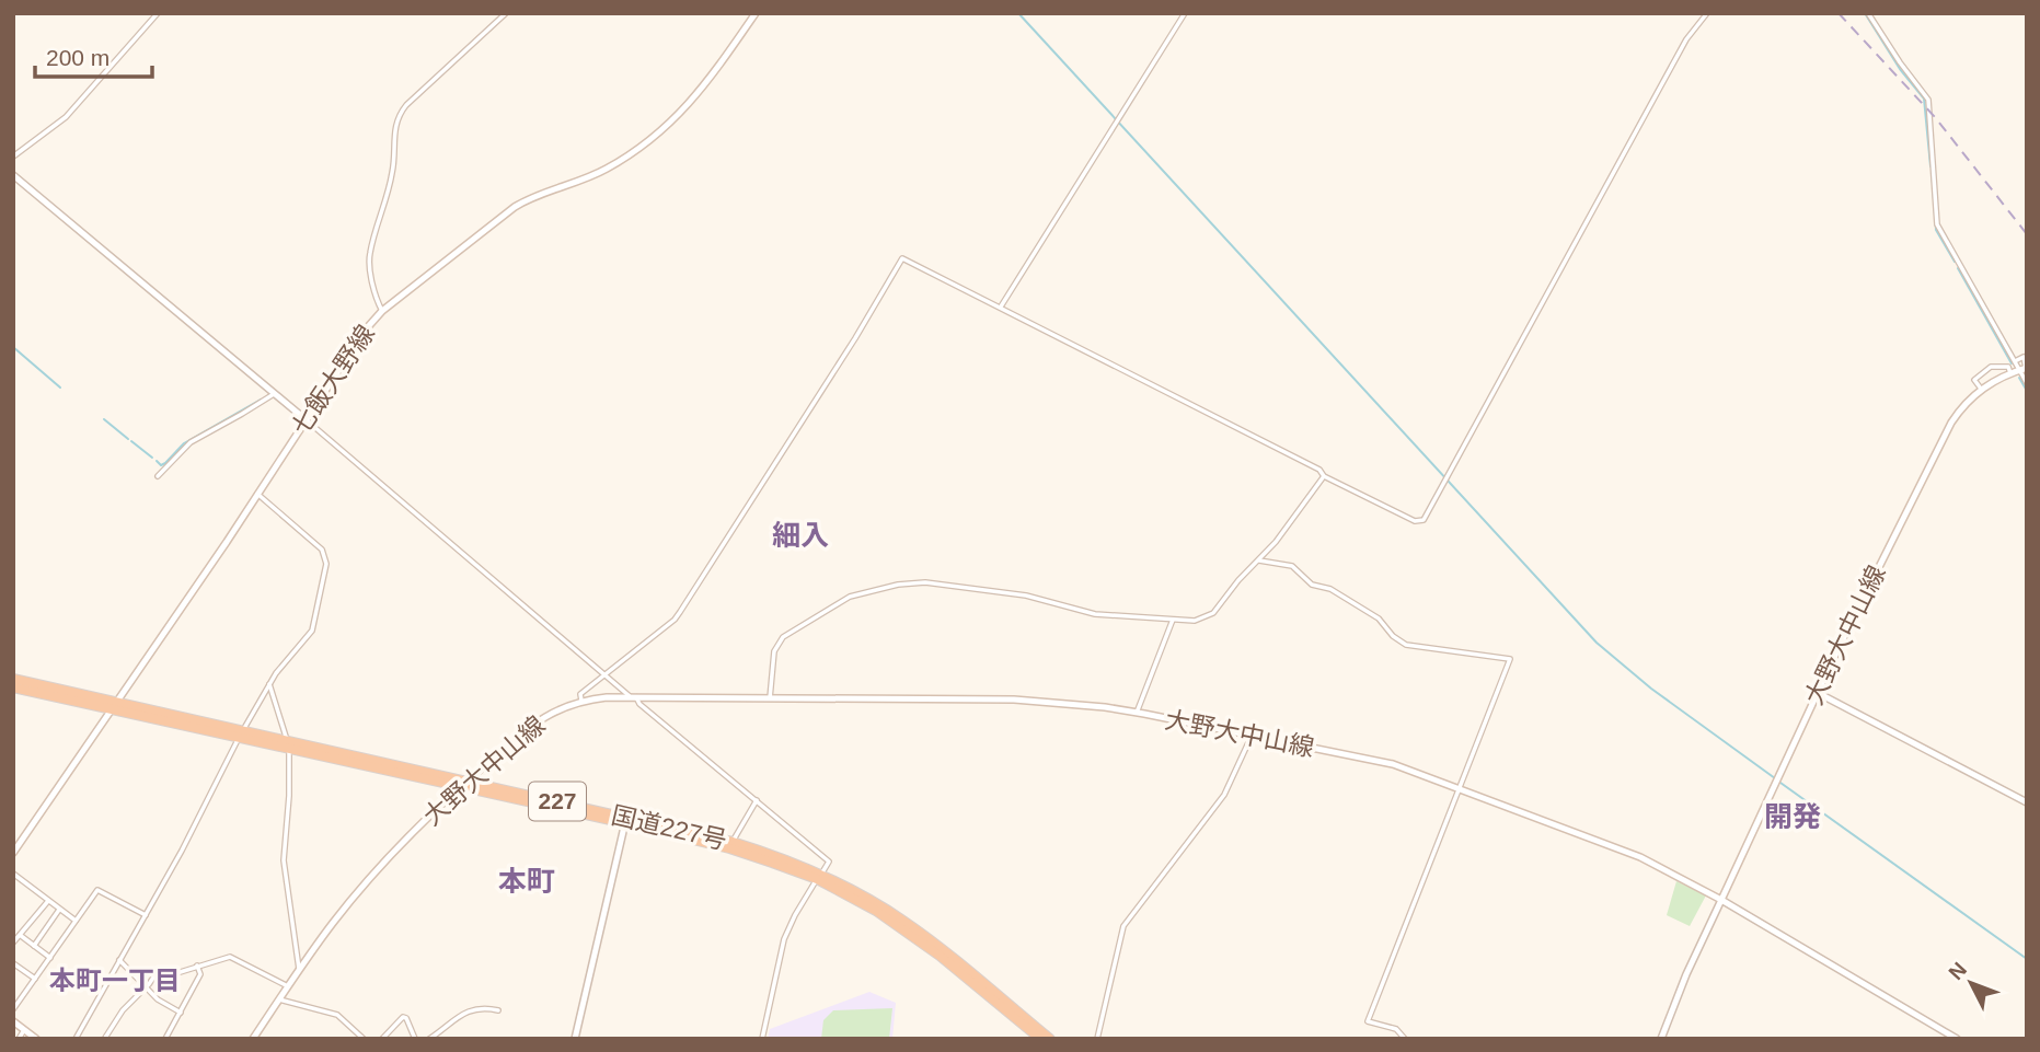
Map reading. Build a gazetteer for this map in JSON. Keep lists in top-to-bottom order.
{
  "streets": {
    "highway": ["227", "国道227号"],
    "main road": ["七飯大野線", "大野大中山線"]
  },
  "crossings": [
    ["七飯大野線", "国道227号"],
    ["大野大中山線", "国道227号"]
  ],
  "districts": [
    "細入",
    "開発",
    "本町",
    "本町一丁目"
  ],
  "scale_bar": "200 m",
  "north": "top left"
}
